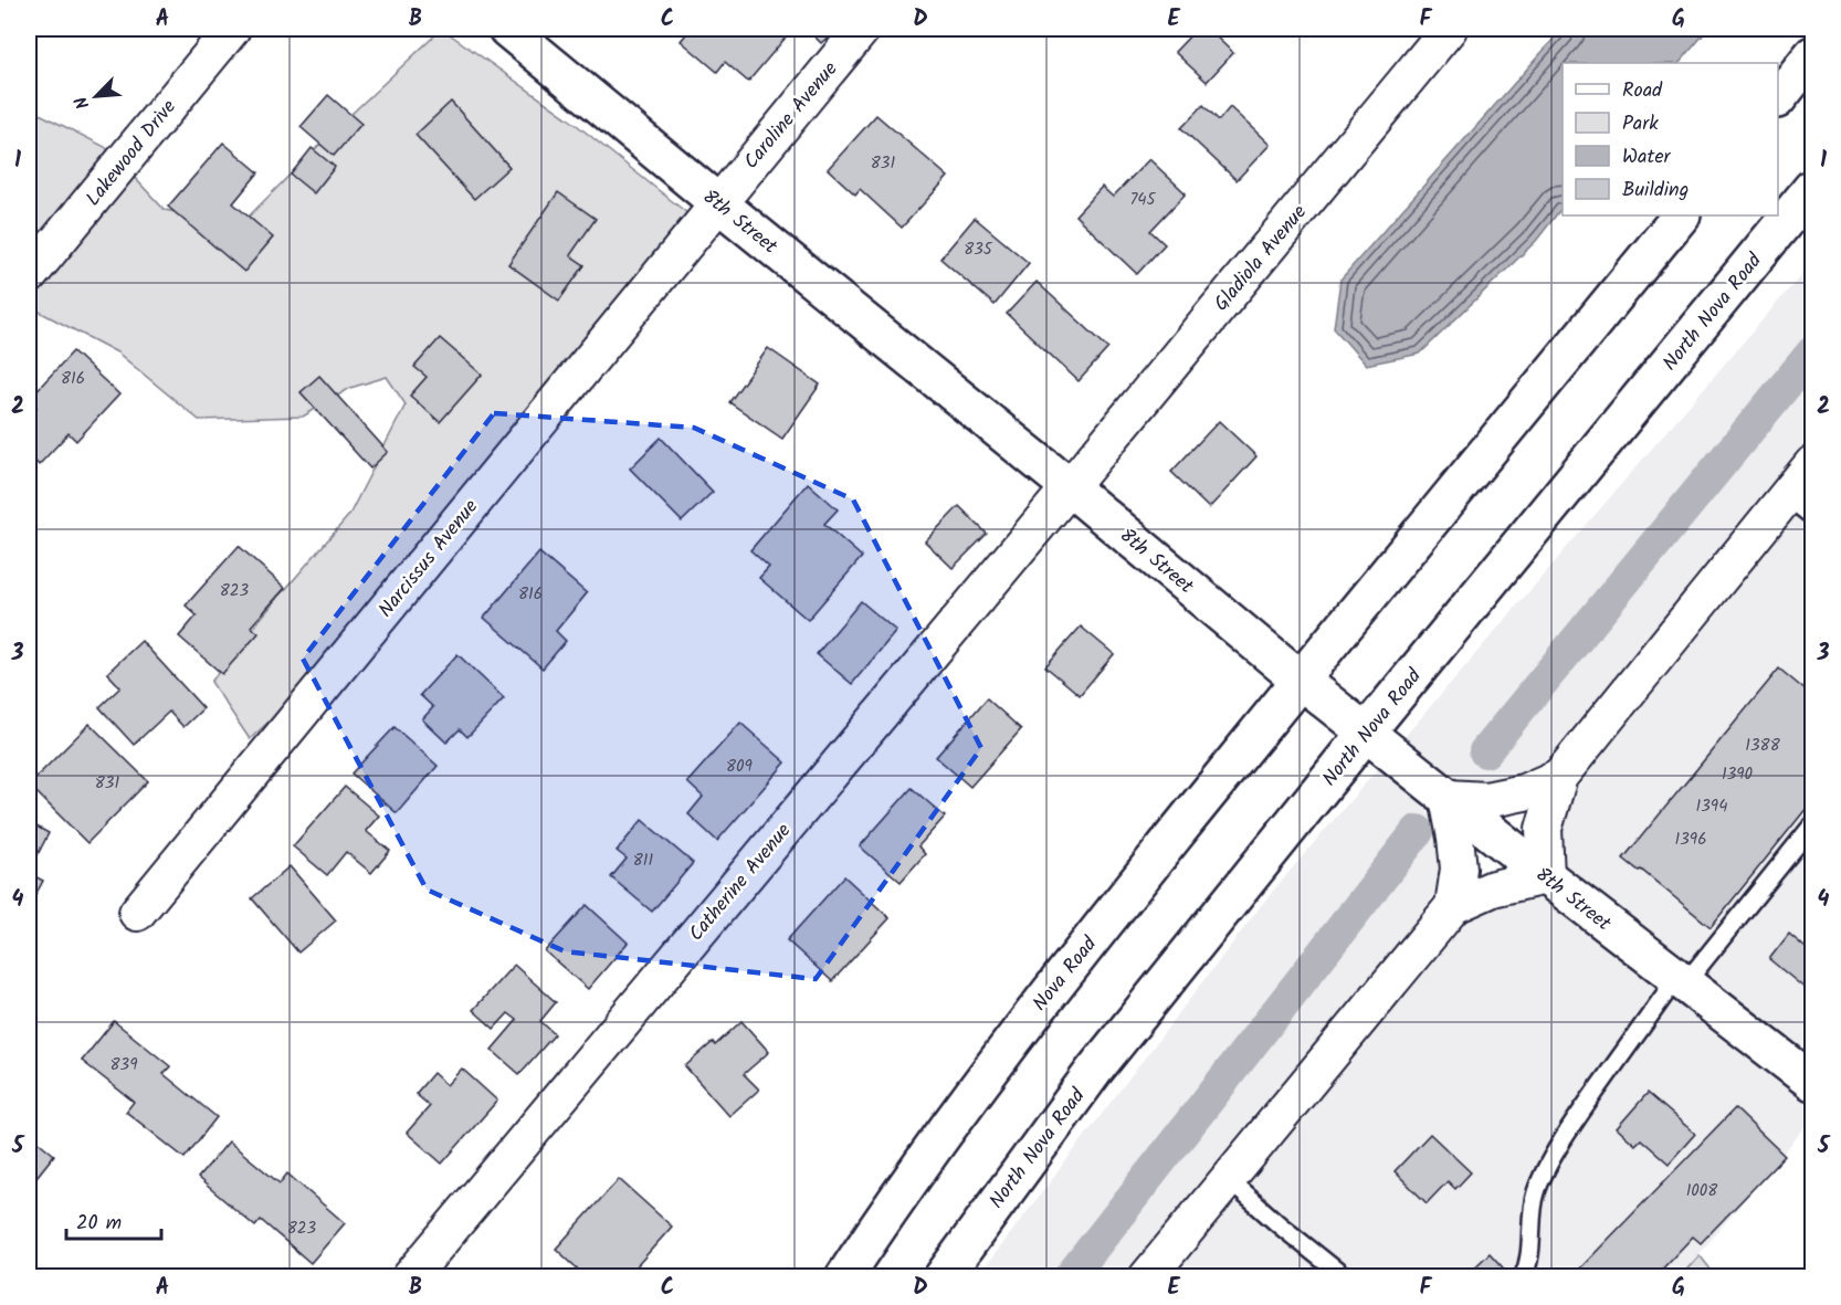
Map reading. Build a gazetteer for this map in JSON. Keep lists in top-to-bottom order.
{
  "streets": {
    "main road": ["8th Street", "North Nova Road", "Nova Road"],
    "street": [
      "Caroline Avenue",
      "Lakewood Drive",
      "Gladiola Avenue",
      "Narcissus Avenue",
      "Catherine Avenue"
    ]
  },
  "crossings": [
    ["Caroline Avenue", "8th Street"],
    ["Caroline Avenue", "Narcissus Avenue"],
    ["8th Street", "Gladiola Avenue"],
    ["8th Street", "North Nova Road"],
    ["8th Street", "Narcissus Avenue"],
    ["8th Street", "Catherine Avenue"],
    ["8th Street", "Nova Road"],
    ["Gladiola Avenue", "Catherine Avenue"]
  ],
  "house_numbers": [
    "831",
    "745",
    "835",
    "816",
    "823",
    "816",
    "1388",
    "809",
    "1390",
    "831",
    "1394",
    "1396",
    "811",
    "839",
    "1008",
    "823"
  ],
  "legend": [
    "Road",
    "Park",
    "Water",
    "Building"
  ],
  "scale_bar": "20 m",
  "north": "bottom left",
  "grid": {
    "columns": [
      "A",
      "B",
      "C",
      "D",
      "E",
      "F",
      "G"
    ],
    "rows": [
      "1",
      "2",
      "3",
      "4",
      "5"
    ]
  }
}
